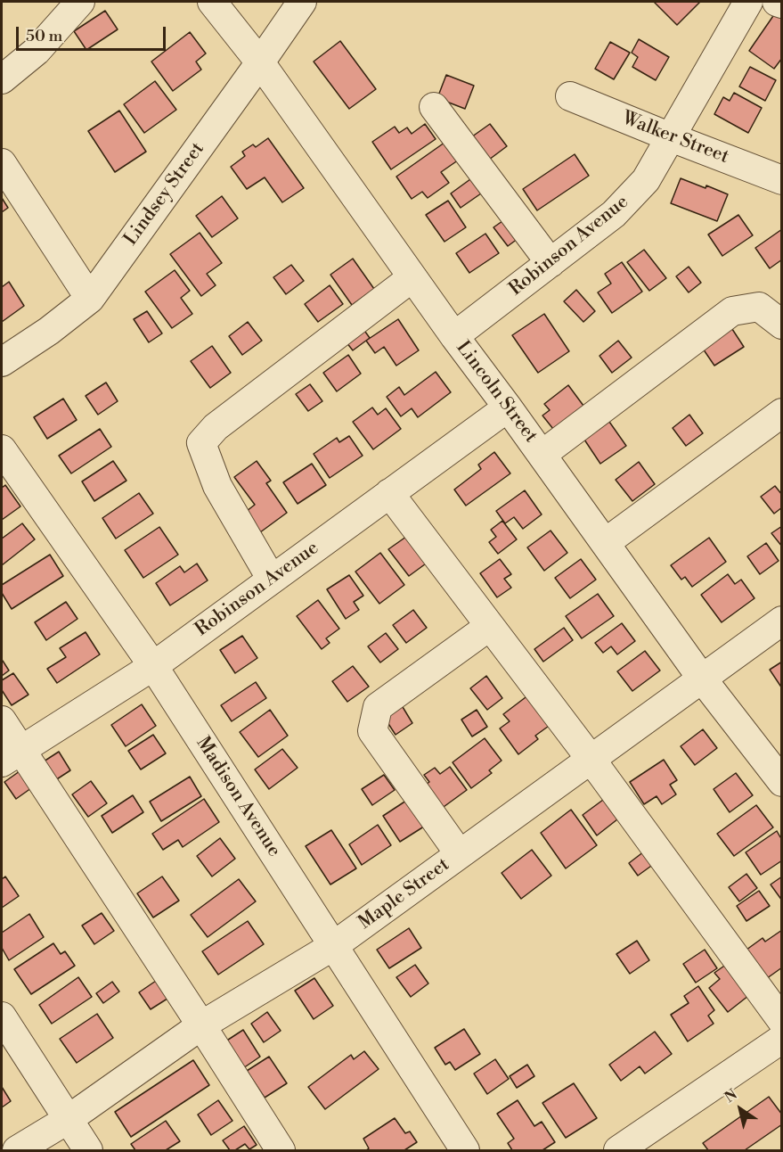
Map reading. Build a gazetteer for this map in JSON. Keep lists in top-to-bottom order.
{
  "streets": {
    "street": [
      "Walker Street",
      "Lindsey Street",
      "Robinson Avenue",
      "Lincoln Street",
      "Madison Avenue",
      "Maple Street"
    ]
  },
  "crossings": [
    ["Walker Street", "Robinson Avenue"],
    ["Lindsey Street", "Lincoln Street"],
    ["Robinson Avenue", "Lincoln Street"],
    ["Robinson Avenue", "Madison Avenue"],
    ["Lincoln Street", "Maple Street"],
    ["Madison Avenue", "Maple Street"]
  ],
  "scale_bar": "50 m",
  "north": "top left"
}
